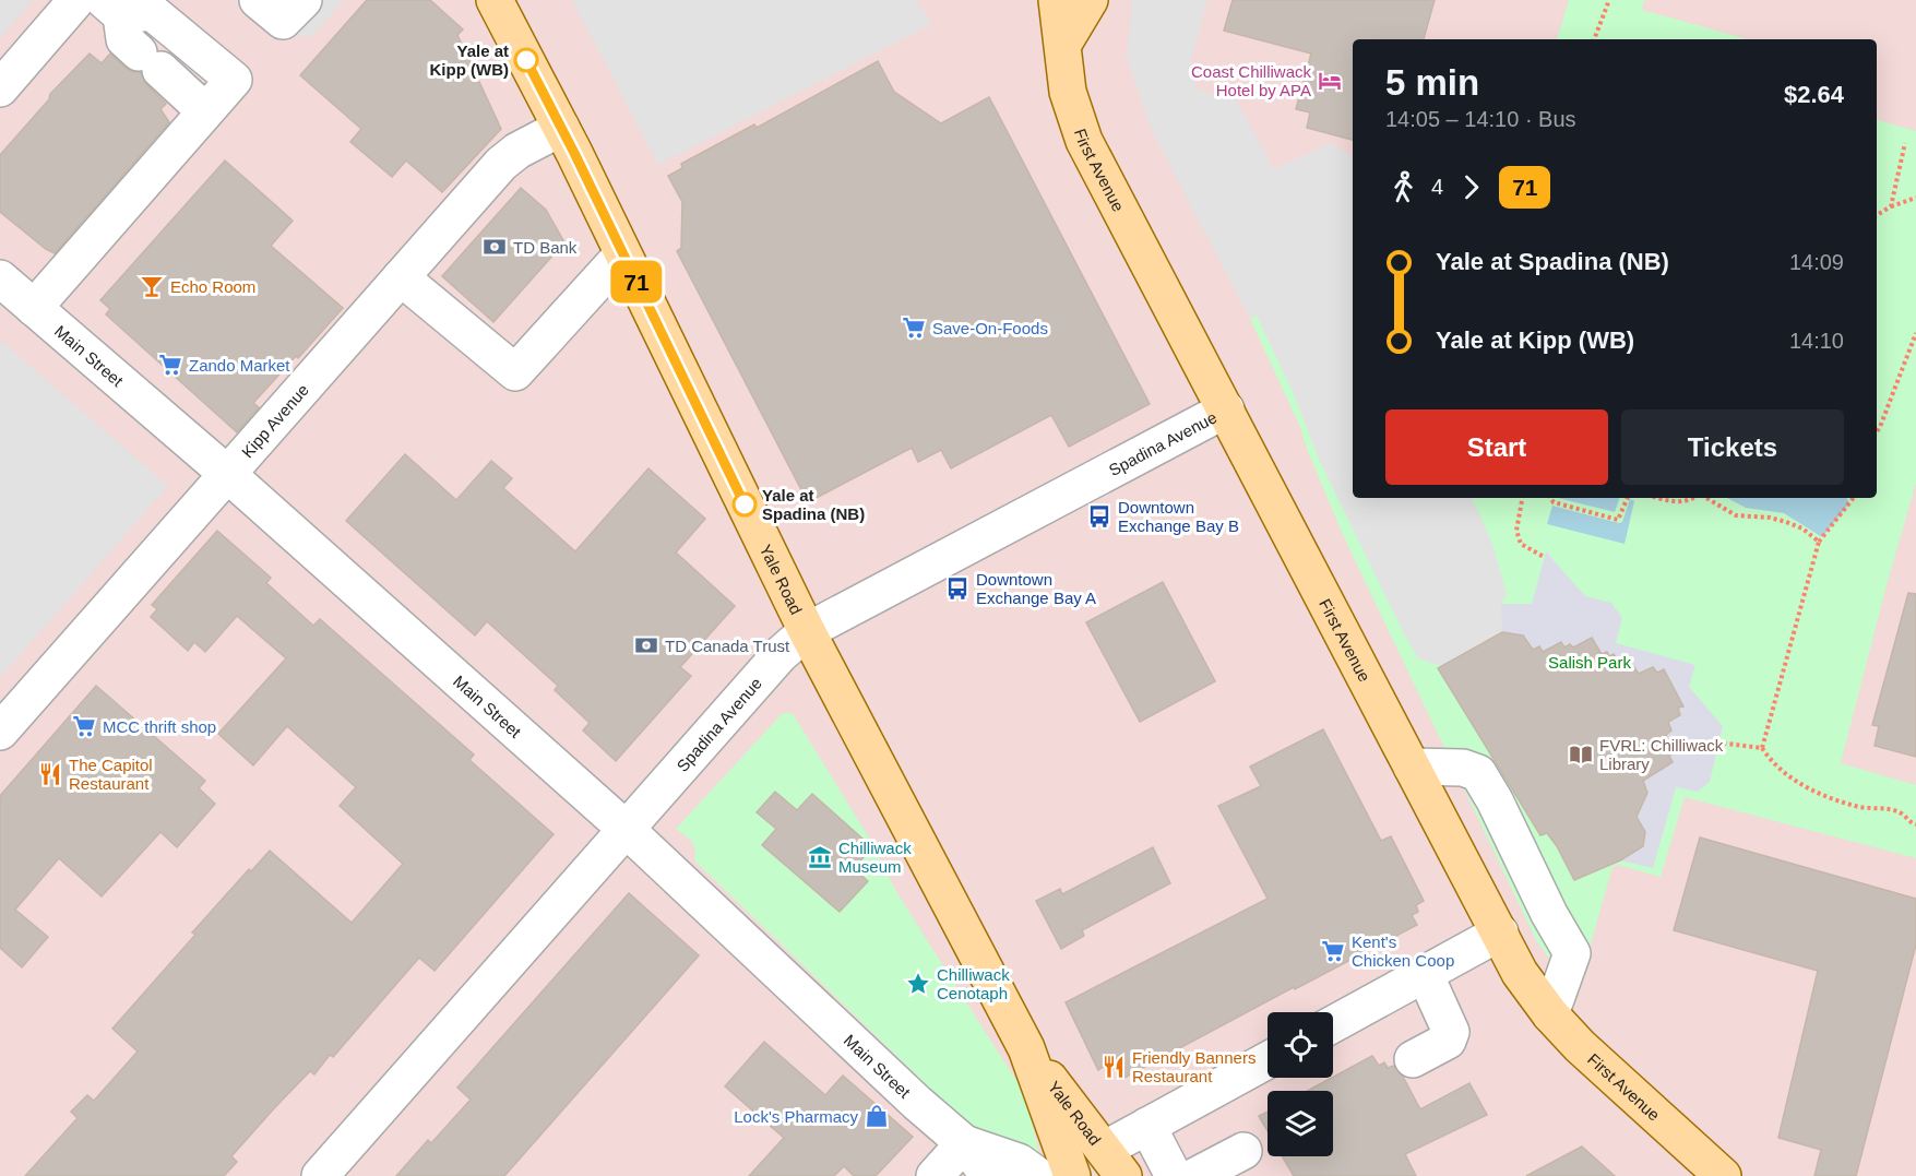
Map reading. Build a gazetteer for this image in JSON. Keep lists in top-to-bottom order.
{
  "streets": {
    "main road": ["First Avenue", "Yale Road"],
    "street": ["Main Street", "Kipp Avenue", "Spadina Avenue"]
  },
  "crossings": [
    ["First Avenue", "Spadina Avenue"],
    ["Main Street", "Kipp Avenue"],
    ["Main Street", "Spadina Avenue"],
    ["Kipp Avenue", "Yale Road"],
    ["Spadina Avenue", "Yale Road"]
  ],
  "parks": ["Salish Park"],
  "places": {
    "other": ["Yale at Kipp (WB)", "Yale at Spadina (NB)"],
    "hotel": ["Coast Chilliwack Hotel by APA"],
    "bank": ["TD Bank", "TD Canada Trust"],
    "bar": ["Echo Room"],
    "supermarket": [
      "Save-On-Foods",
      "Zando Market",
      "MCC thrift shop",
      "Kent's Chicken Coop"
    ],
    "bus stop": ["Downtown Exchange Bay B", "Downtown Exchange Bay A"],
    "library": ["FVRL: Chilliwack Library"],
    "restaurant": ["The Capitol Restaurant", "Friendly Banners Restaurant"],
    "museum": ["Chilliwack Museum"],
    "place": ["Chilliwack Cenotaph"],
    "shop": ["Lock's Pharmacy"]
  },
  "lines": ["bus line 71"],
  "page": {
    "on_map": "71",
    "heading": ["5 min", "14:05 – 14:10 · Bus", "$2.64"],
    "legs": ["4", "71"],
    "list": [
      {
        "name": "Yale at Spadina (NB)",
        "value": "14:09"
      },
      {
        "name": "Yale at Kipp (WB)",
        "value": "14:10"
      }
    ],
    "buttons": ["Start", "Tickets"]
  }
}
